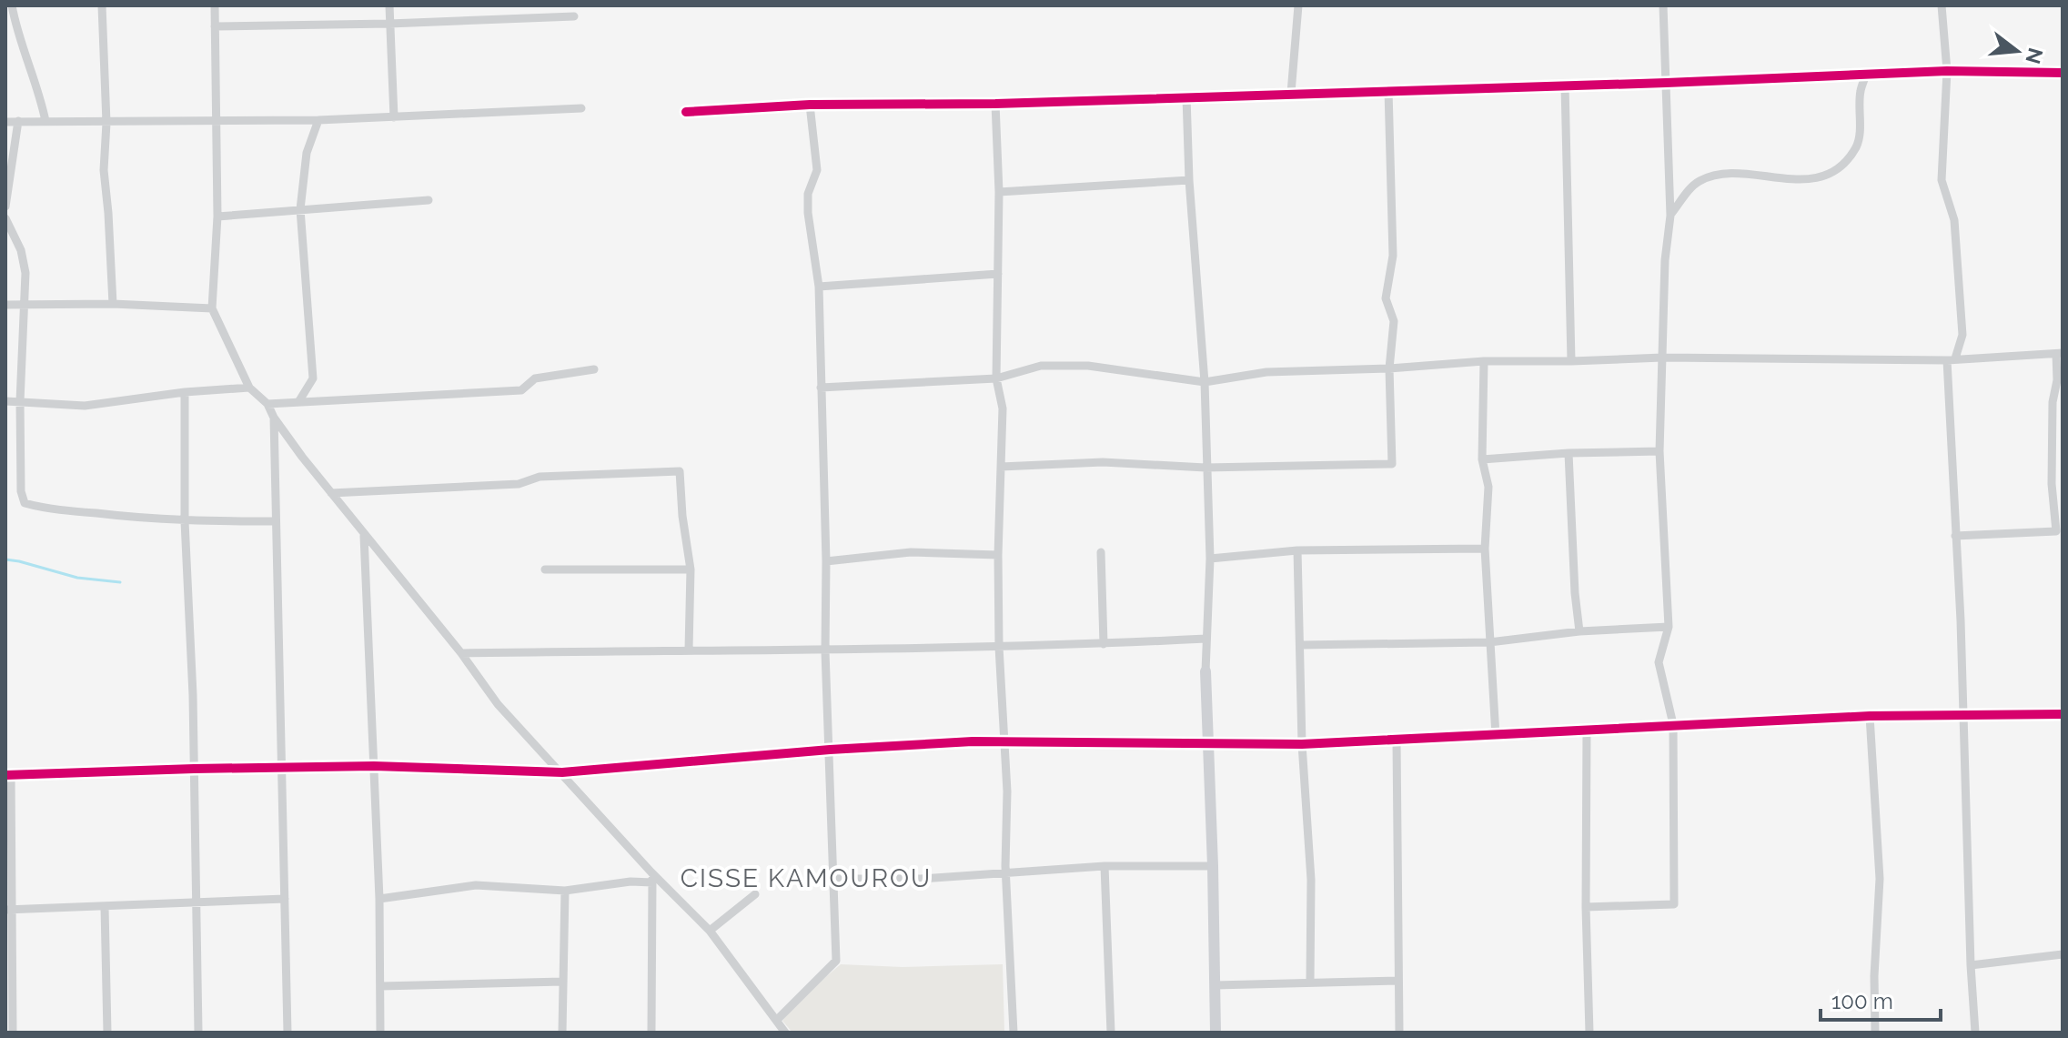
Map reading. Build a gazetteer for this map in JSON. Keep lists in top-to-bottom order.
{
  "districts": ["CISSE KAMOUROU"],
  "scale_bar": "100 m",
  "north": "right"
}
